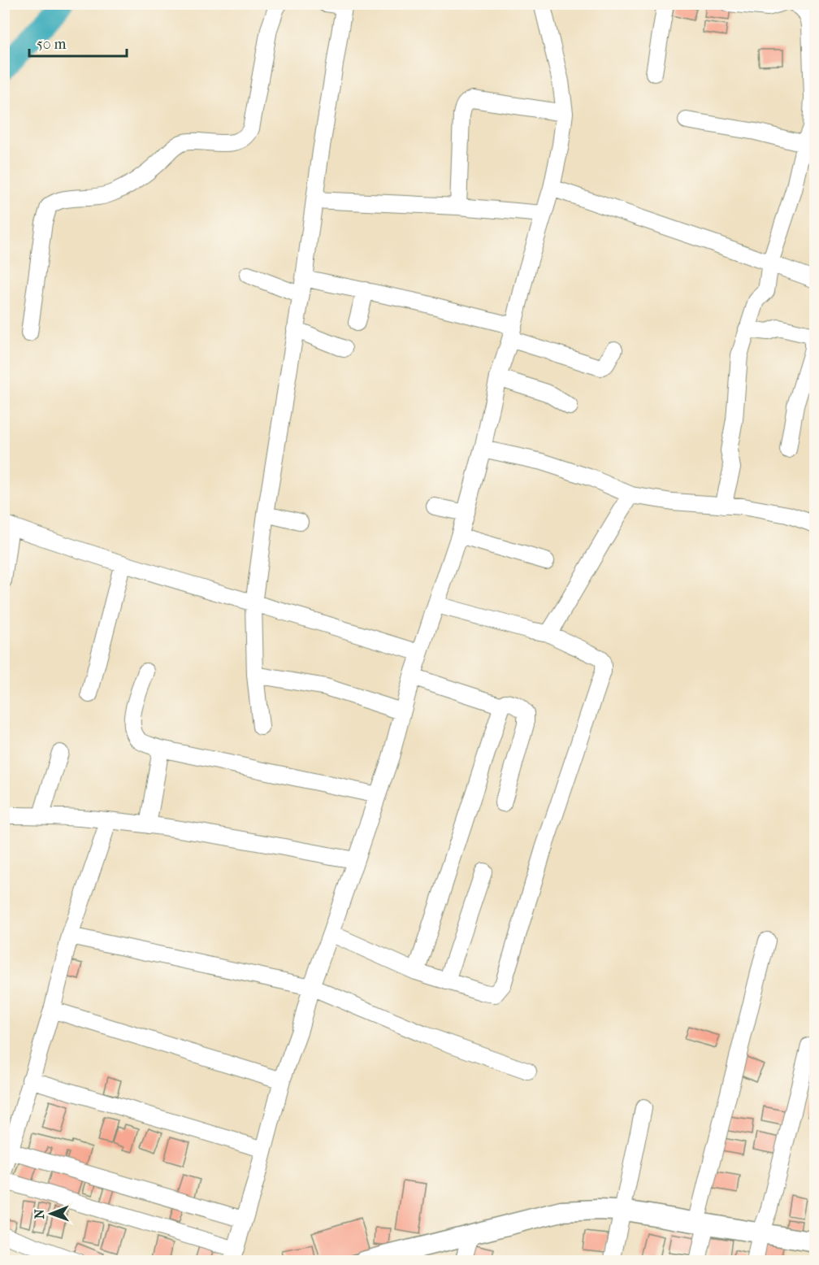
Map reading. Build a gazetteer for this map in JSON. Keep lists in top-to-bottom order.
{
  "scale_bar": "50 m",
  "north": "left"
}
